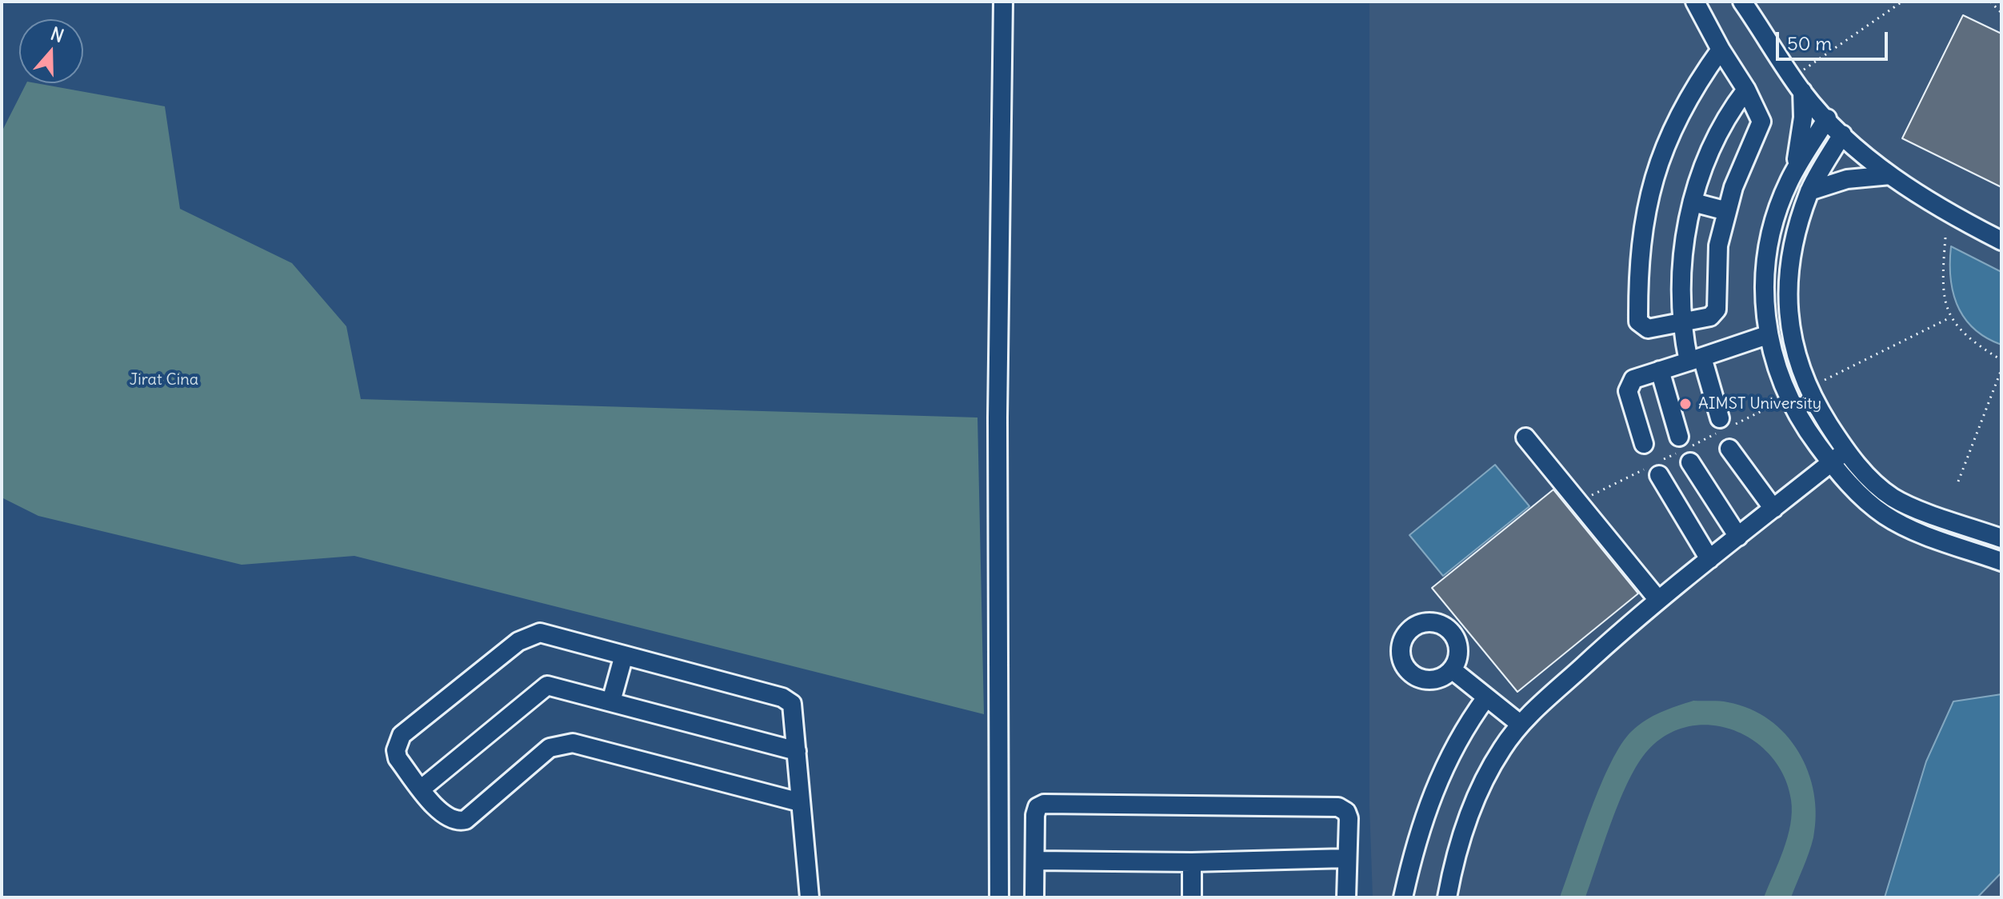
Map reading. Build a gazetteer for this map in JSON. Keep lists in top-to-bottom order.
{
  "parks": ["Jirat Cina"],
  "places": ["AIMST University"],
  "scale_bar": "50 m",
  "north": "top"
}
